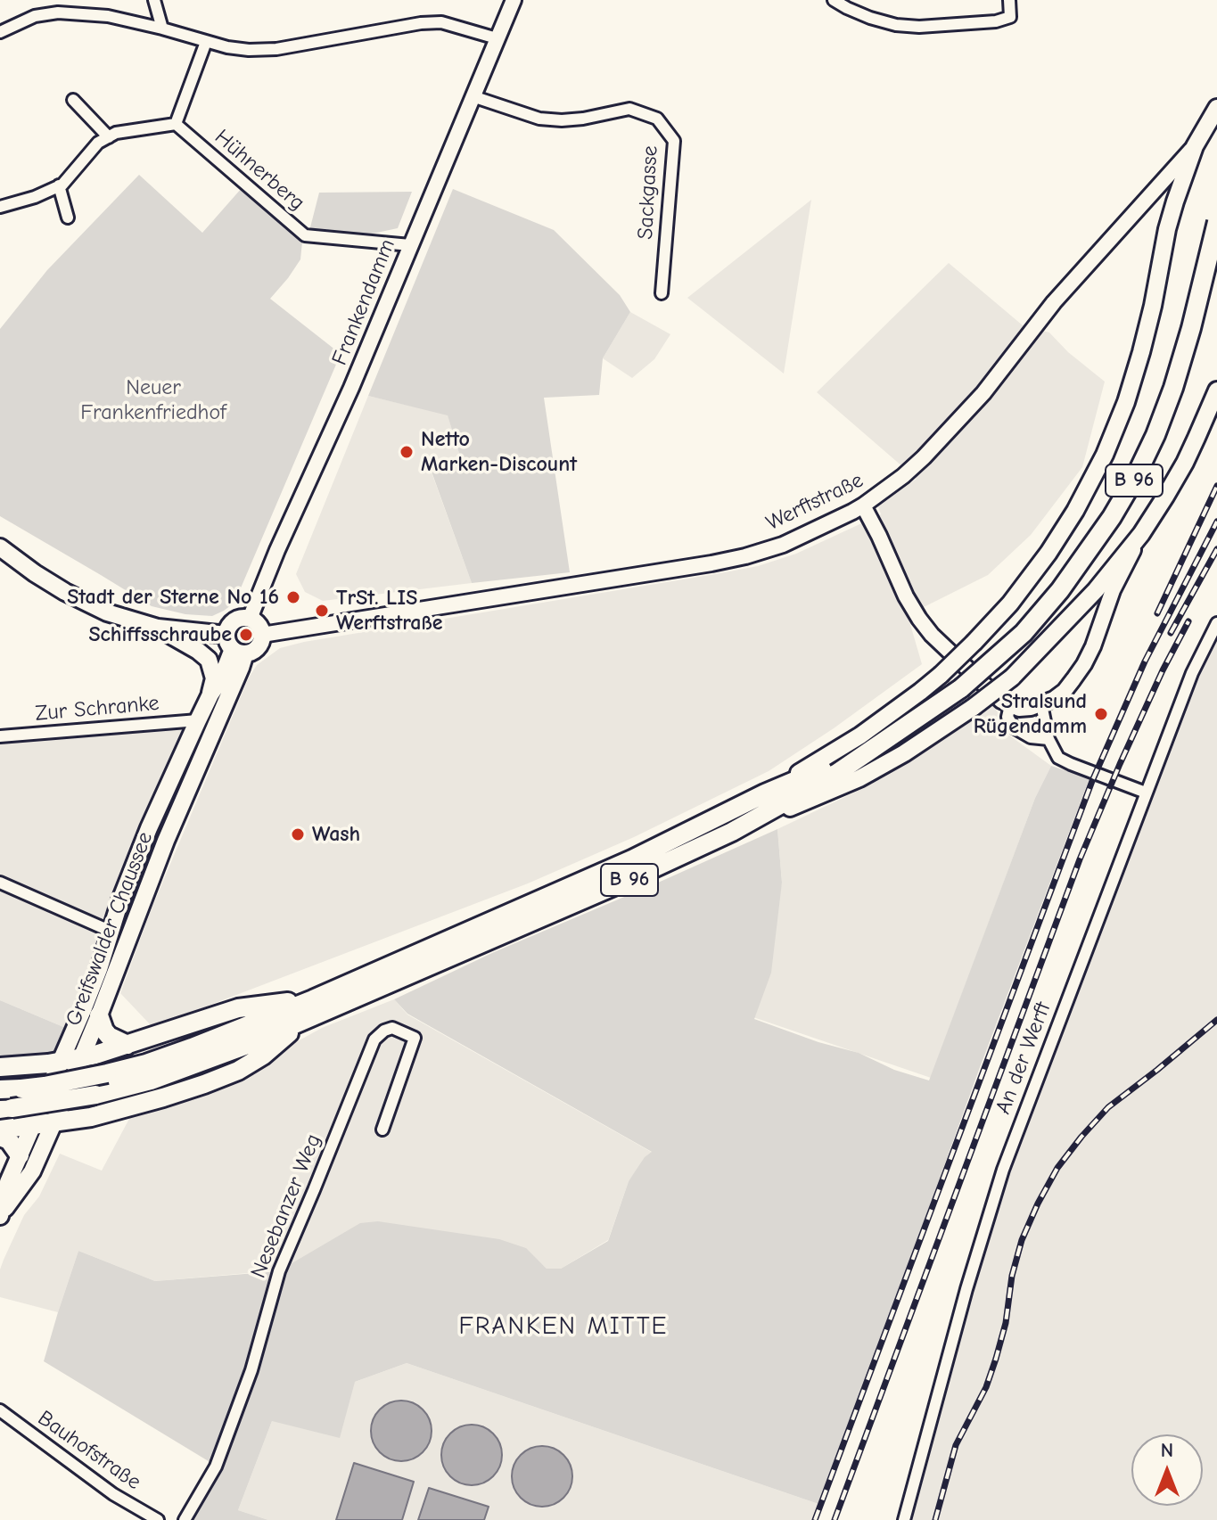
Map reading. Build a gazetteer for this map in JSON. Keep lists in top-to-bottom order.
{
  "streets": {
    "highway": ["B 96"],
    "main road": ["Werftstraße", "Greifswalder Chaussee"],
    "street": [
      "Hühnerberg",
      "Sackgasse",
      "Frankendamm",
      "Zur Schranke",
      "An der Werft",
      "Nesebanzer Weg",
      "Bauhofstraße"
    ]
  },
  "crossings": [
    ["Hühnerberg", "Frankendamm"],
    ["Sackgasse", "Frankendamm"],
    ["Frankendamm", "Werftstraße"],
    ["Frankendamm", "Greifswalder Chaussee"],
    ["Werftstraße", "Greifswalder Chaussee"],
    ["Zur Schranke", "Greifswalder Chaussee"]
  ],
  "districts": ["FRANKEN MITTE"],
  "parks": ["Neuer Frankenfriedhof"],
  "places": [
    "Netto Marken-Discount",
    "Stadt der Sterne No 16",
    "TrSt. LIS Werftstraße",
    "Schiffsschraube",
    "Stralsund Rügendamm",
    "Wash"
  ],
  "north": "top"
}
